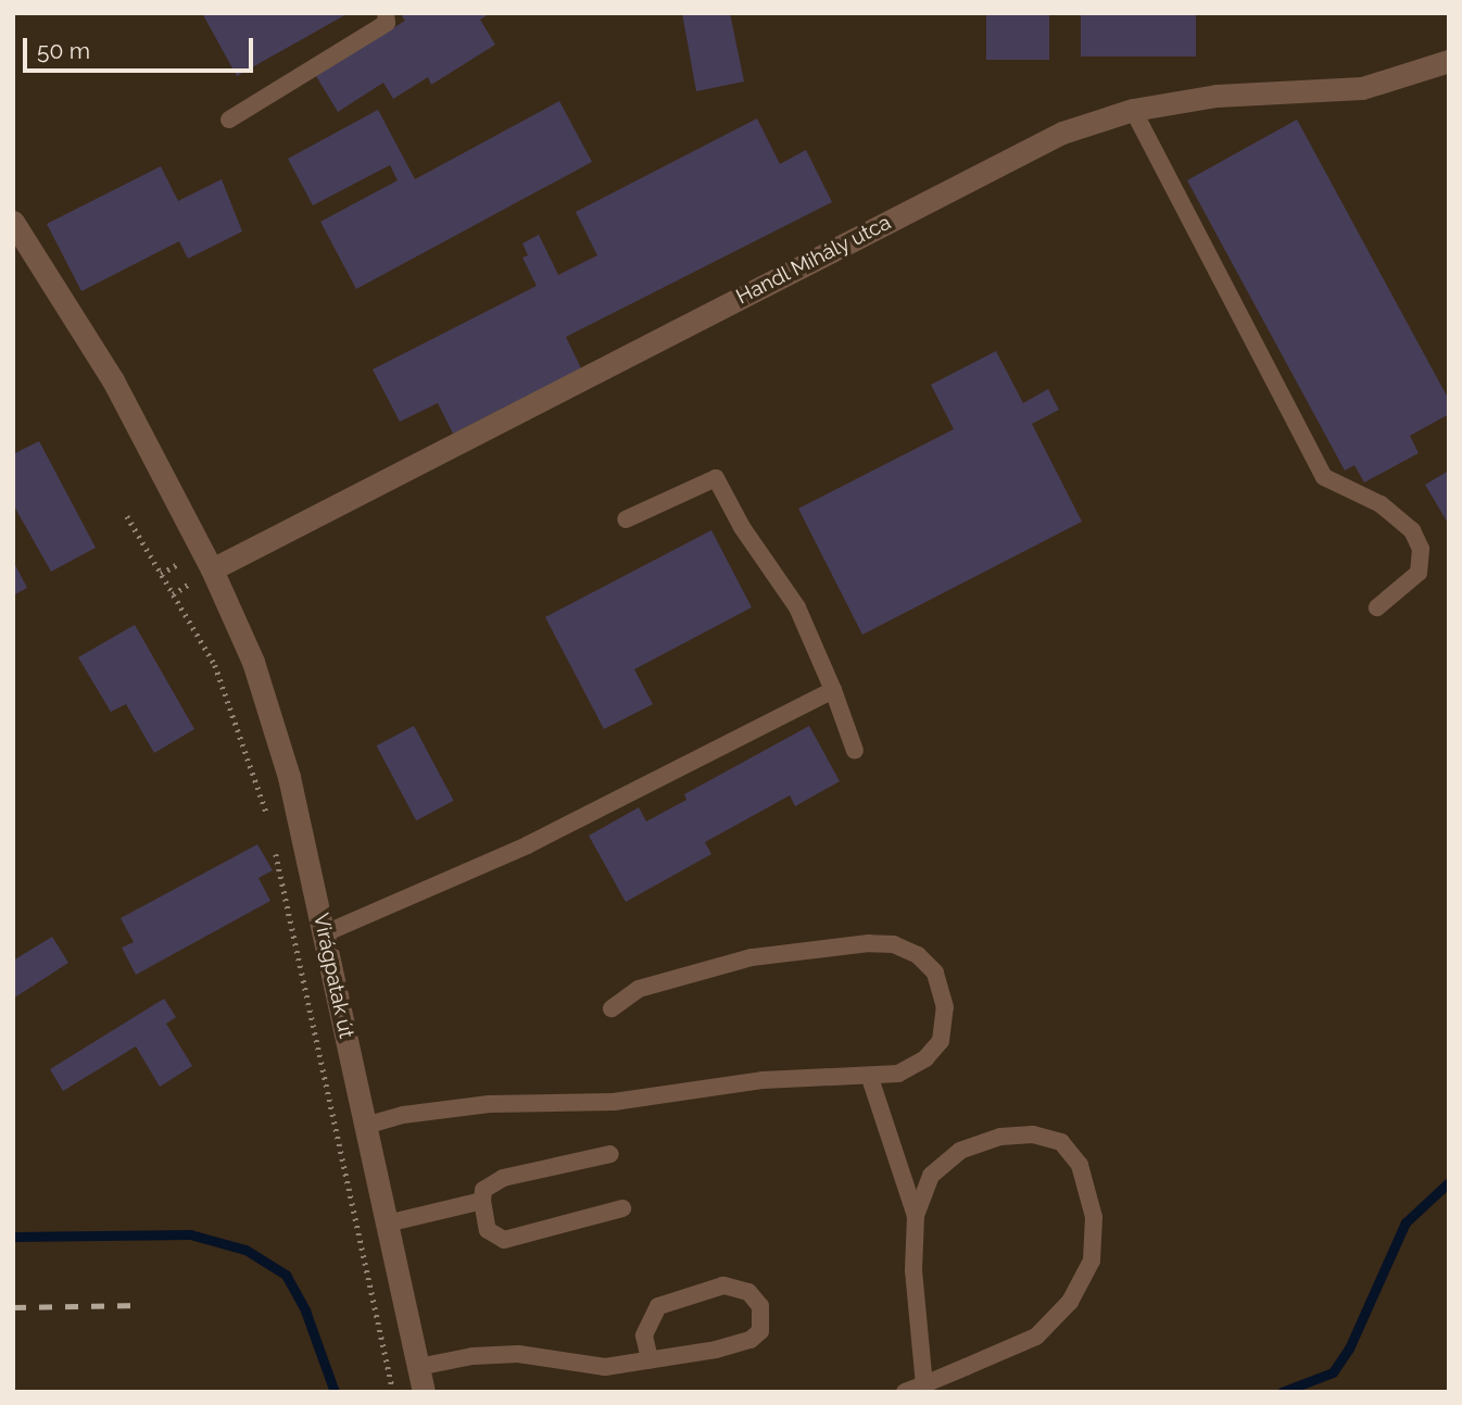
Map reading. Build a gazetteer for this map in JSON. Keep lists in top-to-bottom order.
{
  "streets": {
    "street": ["Handl Mihály utca", "Virágpatak út"]
  },
  "crossings": [
    ["Handl Mihály utca", "Virágpatak út"]
  ],
  "scale_bar": "50 m"
}
